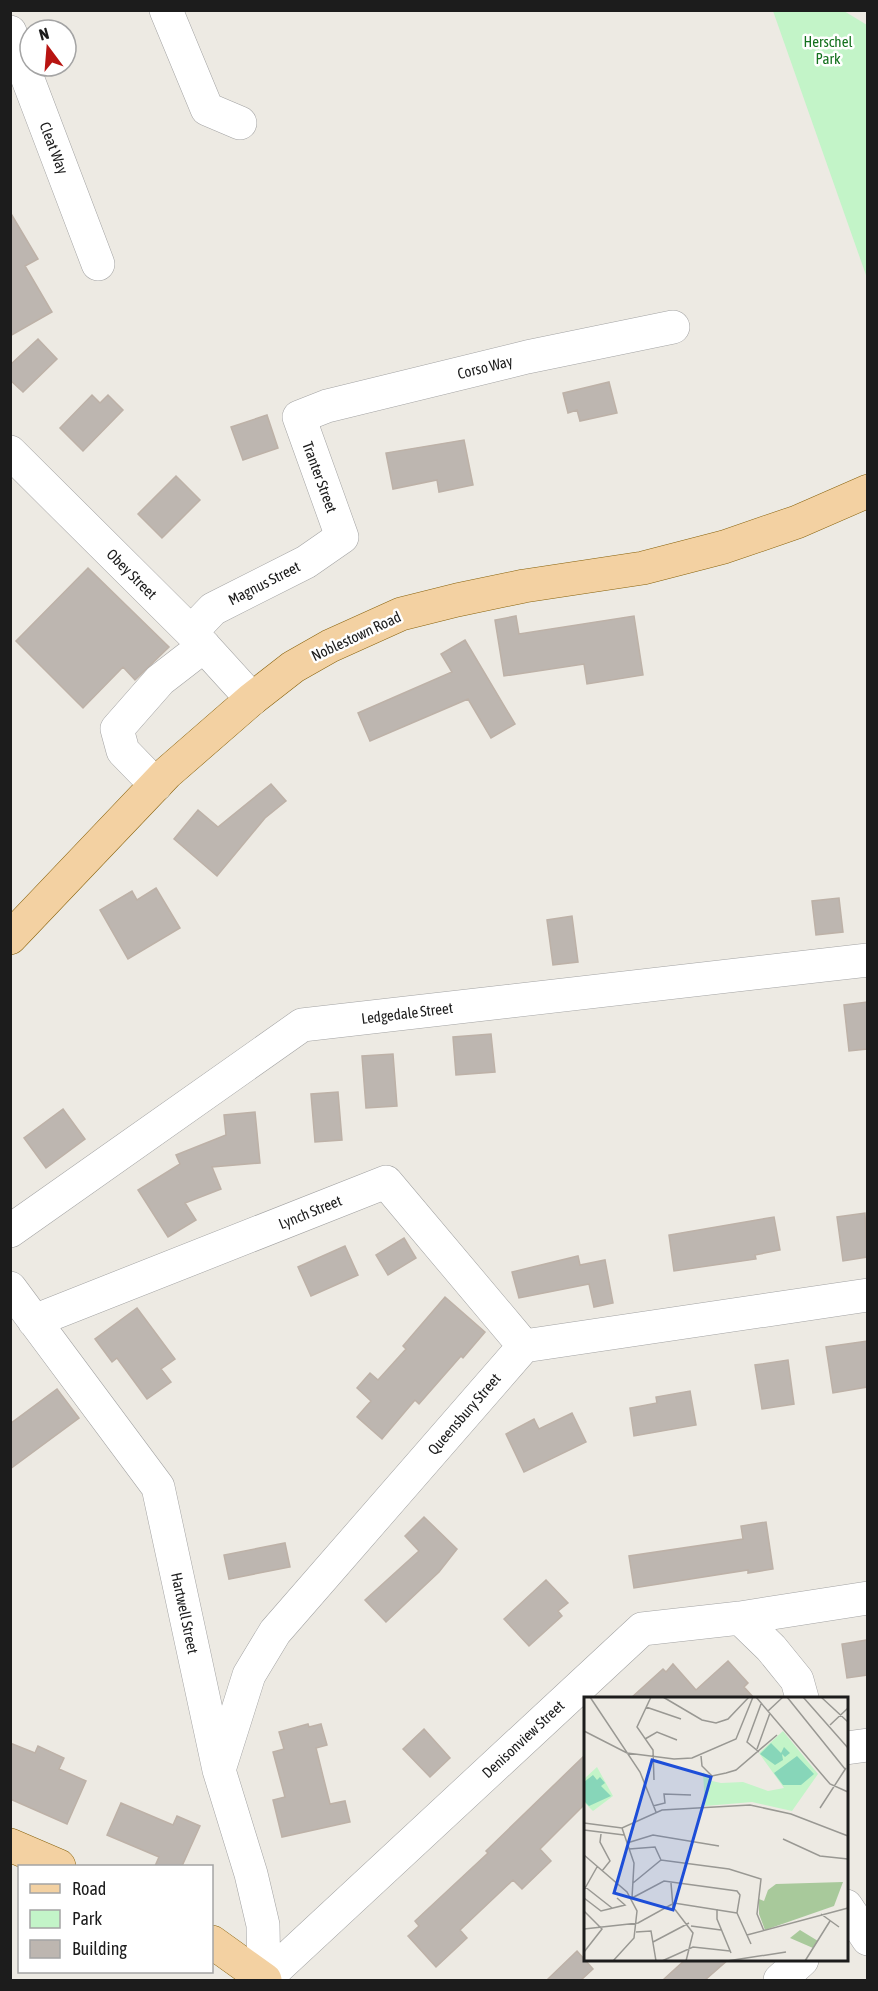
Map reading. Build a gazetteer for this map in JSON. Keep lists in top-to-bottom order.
{
  "streets": {
    "main road": ["Noblestown Road"],
    "street": [
      "Cleat Way",
      "Corso Way",
      "Tranter Street",
      "Obey Street",
      "Magnus Street",
      "Ledgedale Street",
      "Lynch Street",
      "Queensbury Street",
      "Hartwell Street",
      "Denisonview Street"
    ]
  },
  "crossings": [
    ["Corso Way", "Tranter Street"],
    ["Tranter Street", "Magnus Street"],
    ["Obey Street", "Magnus Street"],
    ["Obey Street", "Noblestown Road"],
    ["Magnus Street", "Noblestown Road"],
    ["Lynch Street", "Queensbury Street"],
    ["Lynch Street", "Hartwell Street"],
    ["Queensbury Street", "Hartwell Street"],
    ["Hartwell Street", "Denisonview Street"]
  ],
  "parks": ["Herschel Park"],
  "legend": ["Road", "Park", "Building"],
  "north": "top"
}
